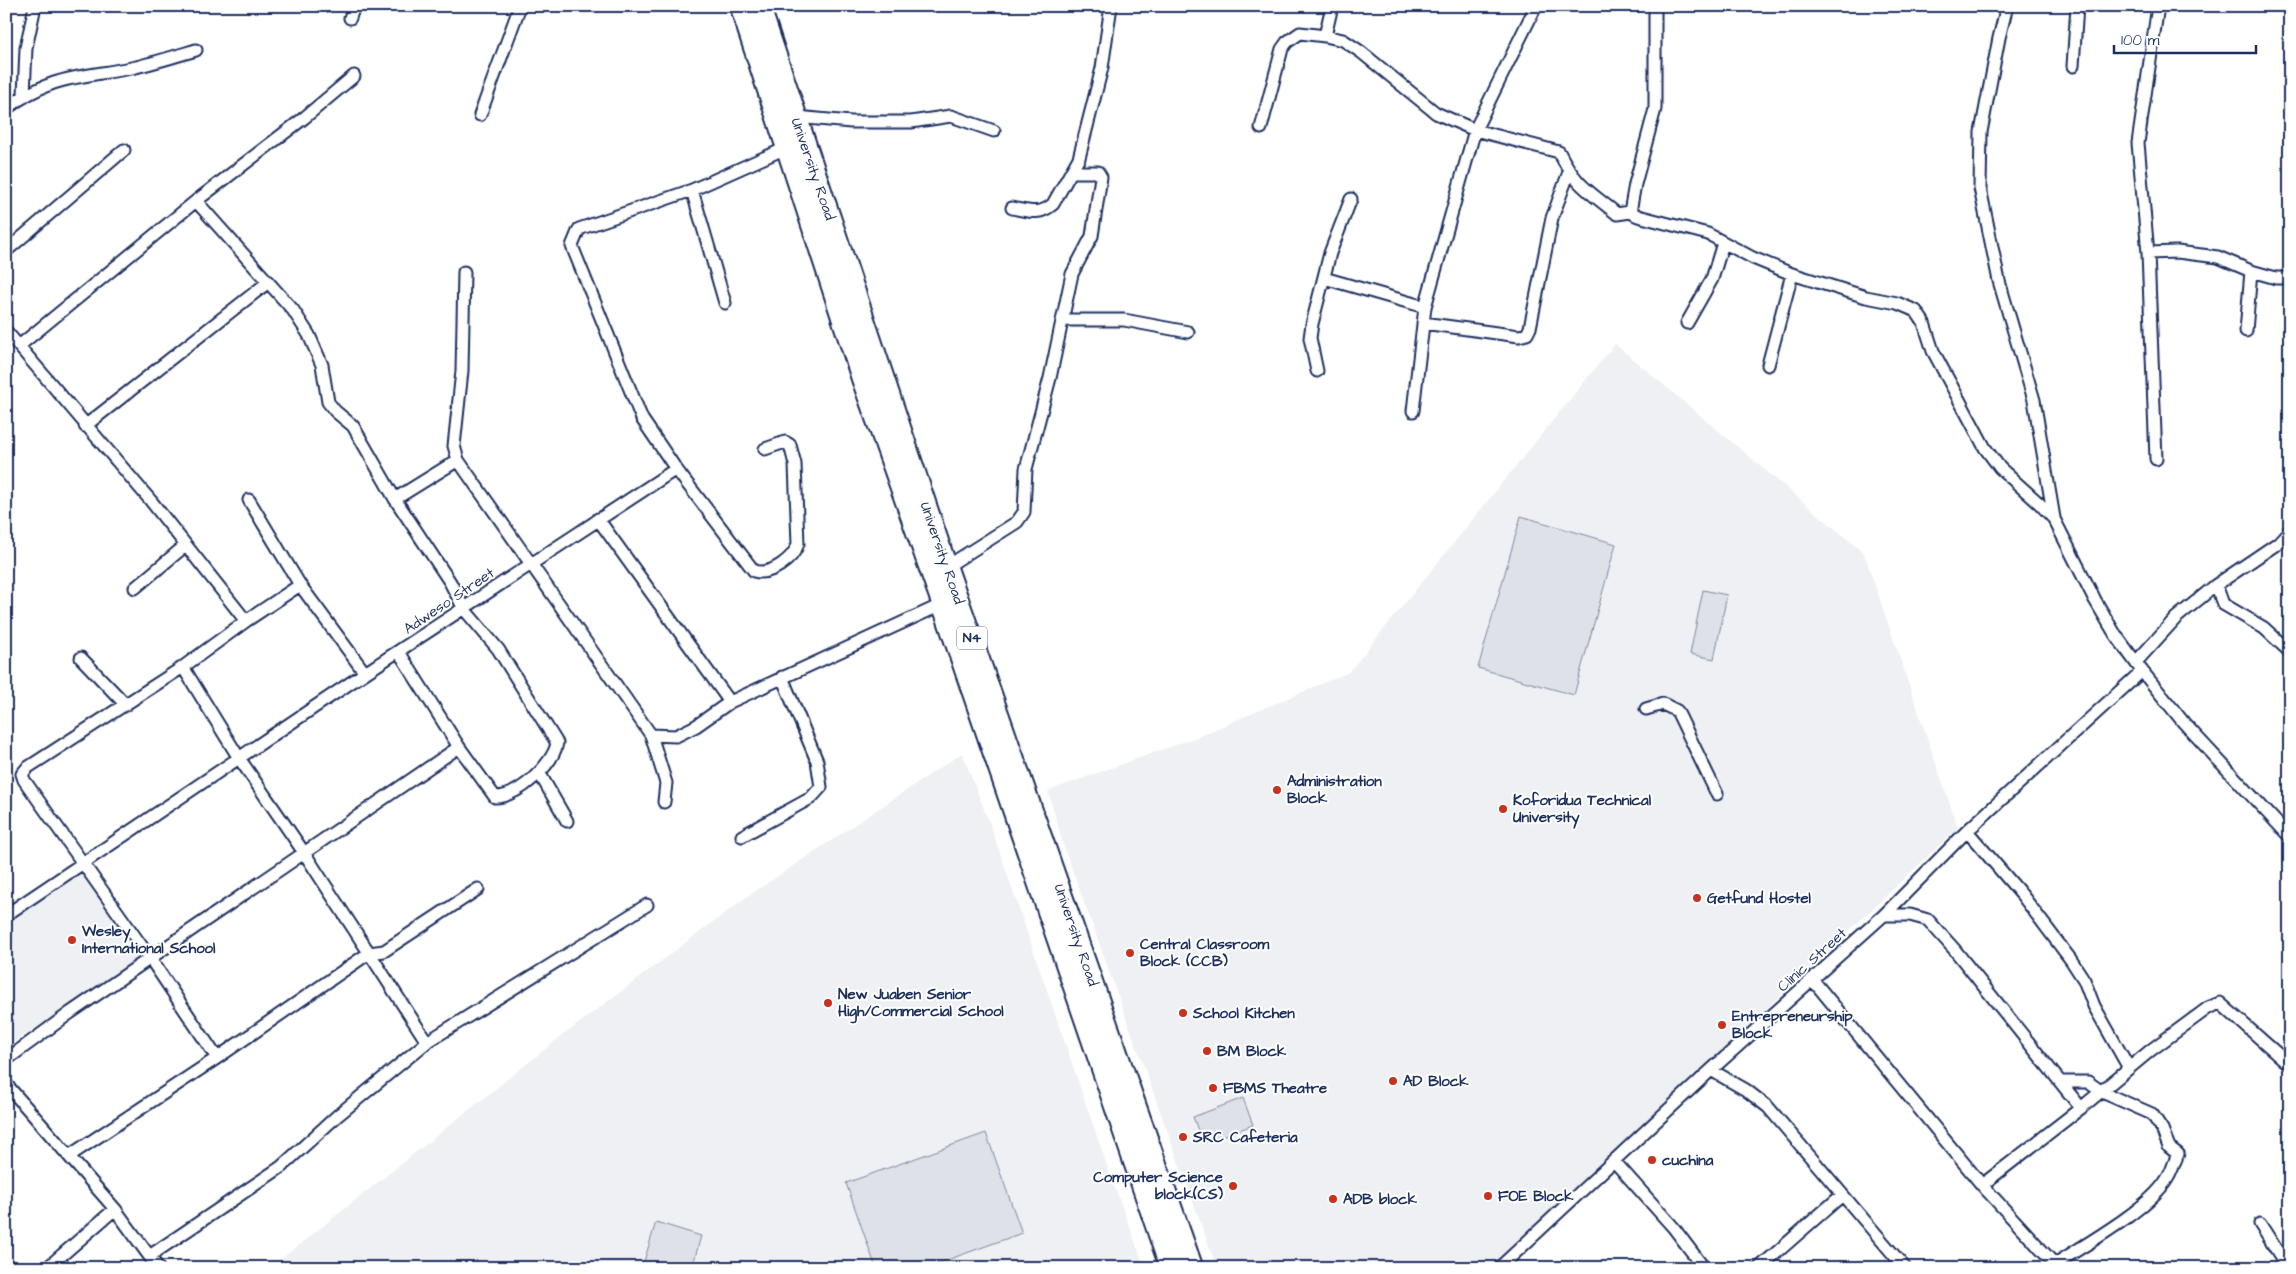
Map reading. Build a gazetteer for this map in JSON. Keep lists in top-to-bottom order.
{
  "streets": {
    "highway": ["University Road", "N4"],
    "street": ["Adweso Street", "Clinic Street"]
  },
  "places": [
    "Administration Block",
    "Koforidua Technical University",
    "Getfund Hostel",
    "Wesley International School",
    "Central Classroom Block (CCB)",
    "New Juaben Senior High/Commercial School",
    "School Kitchen",
    "Entrepreneurship Block",
    "BM Block",
    "AD Block",
    "FBMS Theatre",
    "SRC Cafeteria",
    "cuchina",
    "Computer Science block(CS)",
    "FOE Block",
    "ADB block"
  ],
  "scale_bar": "100 m"
}
